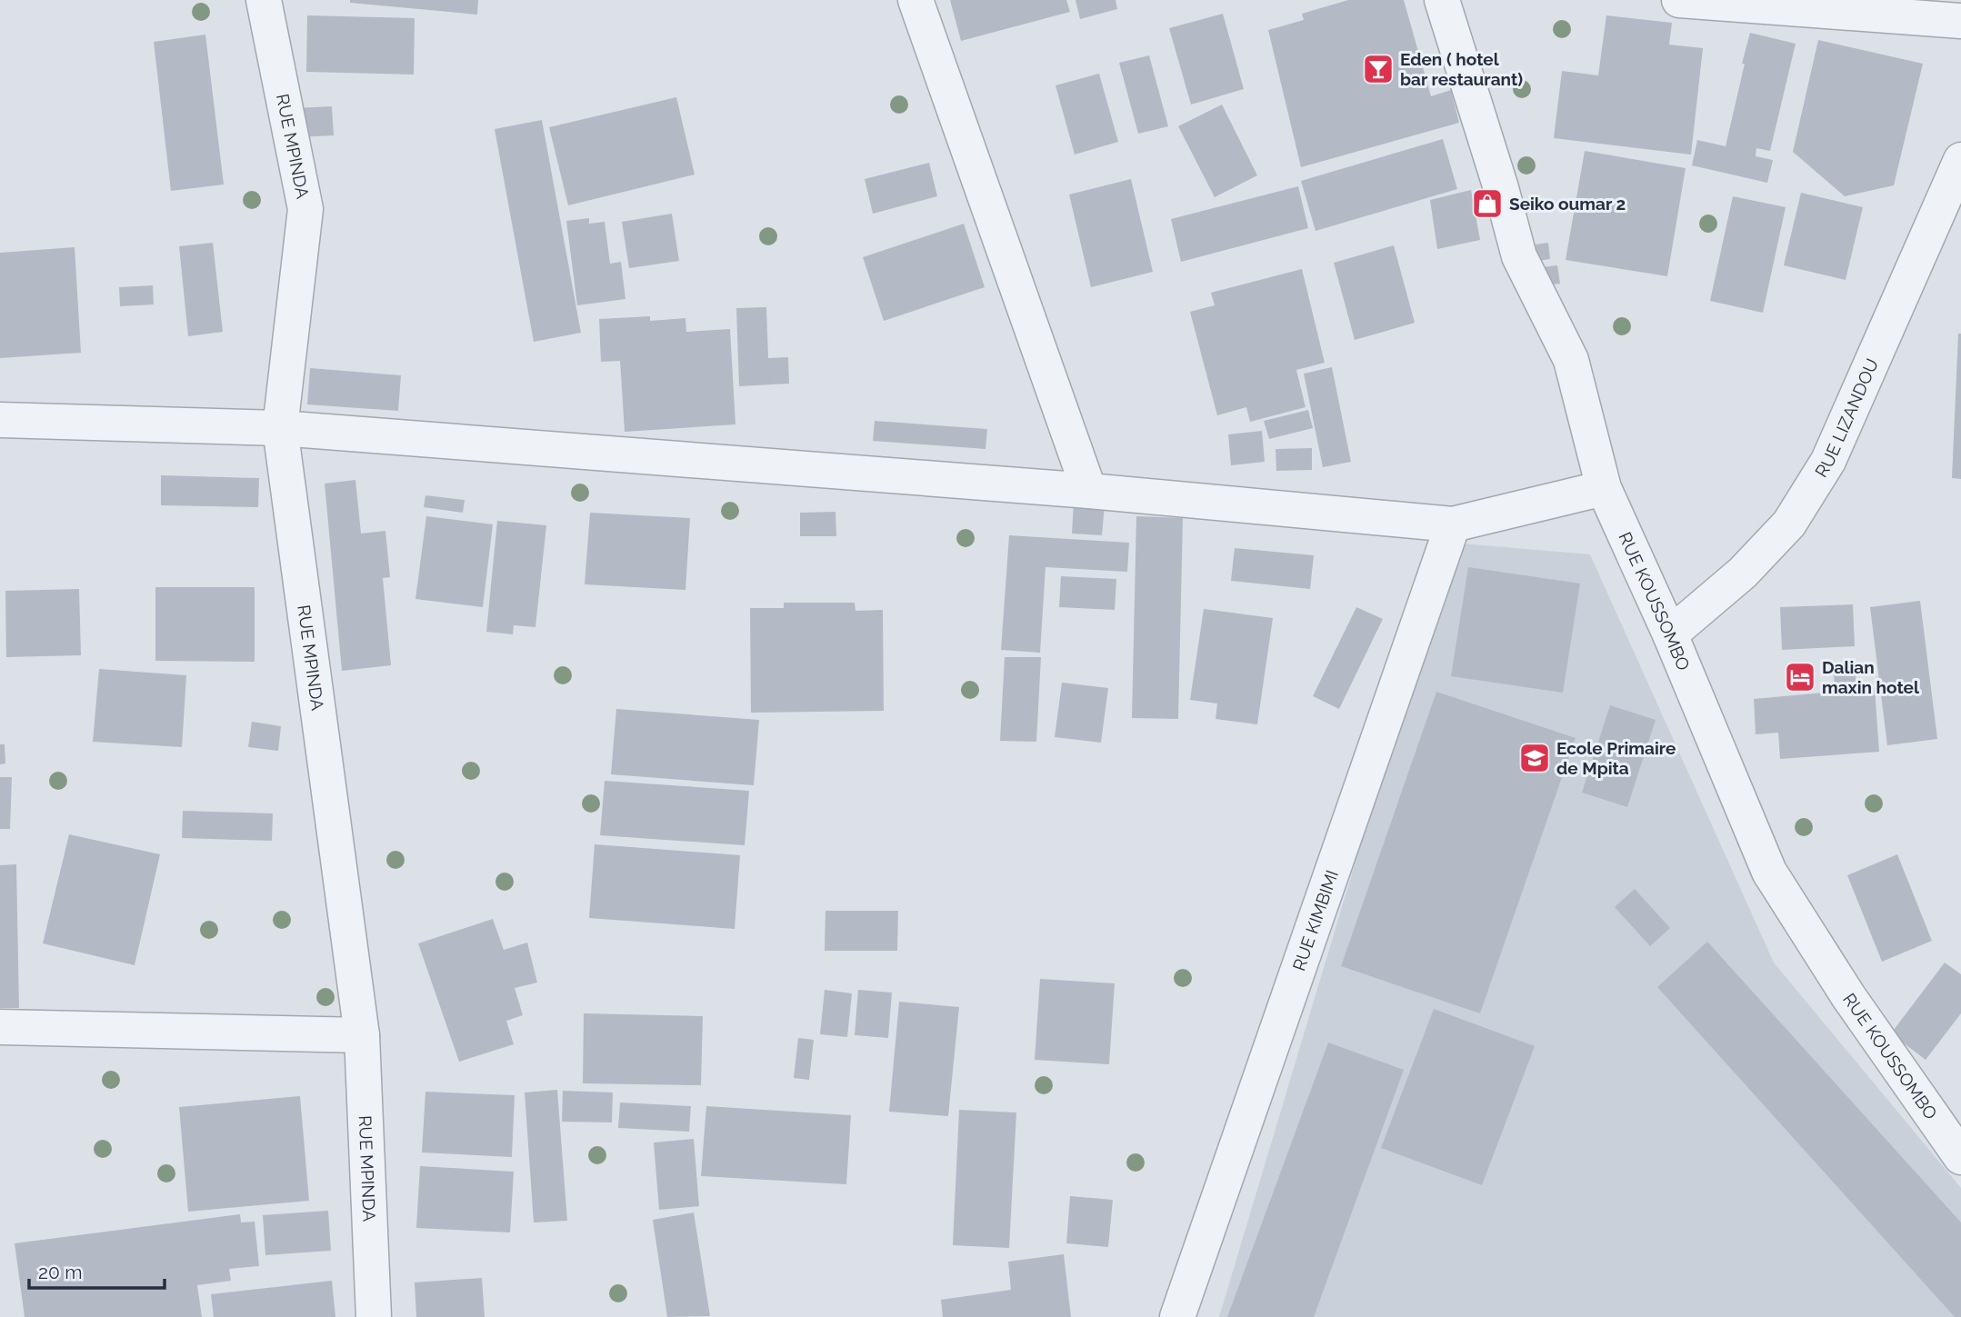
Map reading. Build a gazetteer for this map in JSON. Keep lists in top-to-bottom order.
{
  "streets": {
    "street": [
      "RUE MPINDA",
      "RUE LIZANDOU",
      "RUE KOUSSOMBO",
      "RUE KIMBIMI"
    ]
  },
  "crossings": [
    ["RUE LIZANDOU", "RUE KOUSSOMBO"]
  ],
  "places": {
    "bar": ["Eden ( hotel bar restaurant)"],
    "shop": ["Seiko oumar 2"],
    "hotel": ["Dalian maxin hotel"],
    "school or university": ["Ecole Primaire de Mpita"]
  },
  "scale_bar": "20 m"
}
